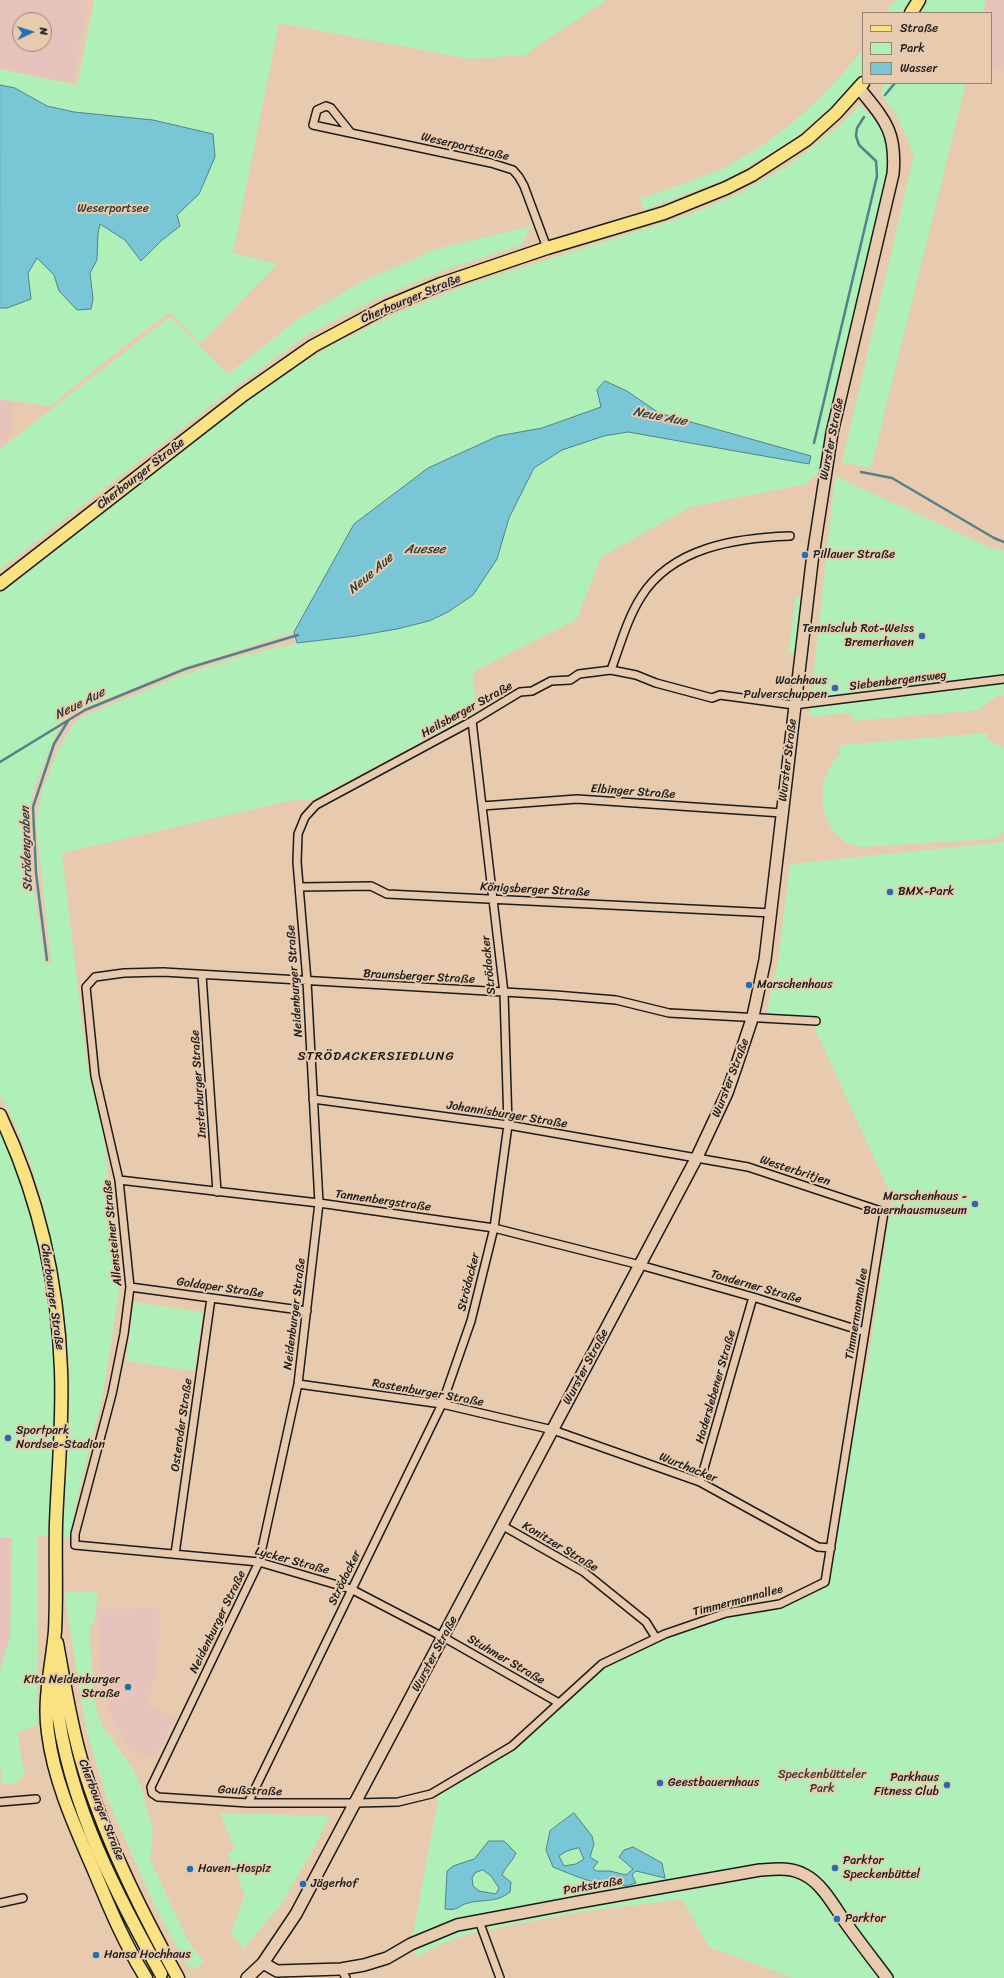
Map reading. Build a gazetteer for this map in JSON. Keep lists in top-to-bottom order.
{
  "streets": {
    "main road": ["Cherbourger Straße"],
    "street": [
      "Weserportstraße",
      "Wurster Straße",
      "Siebenbergensweg",
      "Heilsberger Straße",
      "Elbinger Straße",
      "Königsberger Straße",
      "Strödacker",
      "Braunsberger Straße",
      "Neidenburger Straße",
      "Insterburger Straße",
      "Johannisburger Straße",
      "Westerbritjen",
      "Tannenbergstraße",
      "Allensteiner Straße",
      "Tonderner Straße",
      "Goldaper Straße",
      "Timmermannallee",
      "Haderslebener Straße",
      "Rastenburger Straße",
      "Osteroder Straße",
      "Wurthacker",
      "Konitzer Straße",
      "Lycker Straße",
      "Stuhmer Straße",
      "Gaußstraße",
      "Parkstraße"
    ]
  },
  "crossings": [
    ["Weserportstraße", "Cherbourger Straße"],
    ["Cherbourger Straße", "Wurster Straße"],
    ["Wurster Straße", "Siebenbergensweg"],
    ["Wurster Straße", "Heilsberger Straße"],
    ["Wurster Straße", "Elbinger Straße"],
    ["Wurster Straße", "Königsberger Straße"],
    ["Wurster Straße", "Braunsberger Straße"],
    ["Wurster Straße", "Johannisburger Straße"],
    ["Wurster Straße", "Westerbritjen"],
    ["Wurster Straße", "Tannenbergstraße"],
    ["Wurster Straße", "Tonderner Straße"],
    ["Wurster Straße", "Timmermannallee"],
    ["Wurster Straße", "Rastenburger Straße"],
    ["Wurster Straße", "Wurthacker"],
    ["Wurster Straße", "Konitzer Straße"],
    ["Wurster Straße", "Lycker Straße"],
    ["Wurster Straße", "Stuhmer Straße"],
    ["Wurster Straße", "Gaußstraße"],
    ["Wurster Straße", "Parkstraße"],
    ["Siebenbergensweg", "Heilsberger Straße"],
    ["Heilsberger Straße", "Strödacker"],
    ["Heilsberger Straße", "Neidenburger Straße"],
    ["Elbinger Straße", "Strödacker"],
    ["Königsberger Straße", "Strödacker"],
    ["Königsberger Straße", "Neidenburger Straße"],
    ["Strödacker", "Braunsberger Straße"],
    ["Strödacker", "Johannisburger Straße"],
    ["Strödacker", "Tannenbergstraße"],
    ["Strödacker", "Rastenburger Straße"],
    ["Strödacker", "Lycker Straße"],
    ["Strödacker", "Gaußstraße"],
    ["Braunsberger Straße", "Neidenburger Straße"],
    ["Braunsberger Straße", "Insterburger Straße"],
    ["Braunsberger Straße", "Allensteiner Straße"],
    ["Neidenburger Straße", "Johannisburger Straße"],
    ["Neidenburger Straße", "Tannenbergstraße"],
    ["Neidenburger Straße", "Goldaper Straße"],
    ["Neidenburger Straße", "Rastenburger Straße"],
    ["Neidenburger Straße", "Lycker Straße"],
    ["Neidenburger Straße", "Gaußstraße"],
    ["Insterburger Straße", "Tannenbergstraße"],
    ["Johannisburger Straße", "Westerbritjen"],
    ["Westerbritjen", "Timmermannallee"],
    ["Tannenbergstraße", "Allensteiner Straße"],
    ["Tannenbergstraße", "Tonderner Straße"],
    ["Allensteiner Straße", "Goldaper Straße"],
    ["Allensteiner Straße", "Lycker Straße"],
    ["Tonderner Straße", "Timmermannallee"],
    ["Tonderner Straße", "Haderslebener Straße"],
    ["Goldaper Straße", "Osteroder Straße"],
    ["Timmermannallee", "Wurthacker"],
    ["Timmermannallee", "Konitzer Straße"],
    ["Timmermannallee", "Stuhmer Straße"],
    ["Timmermannallee", "Gaußstraße"],
    ["Haderslebener Straße", "Wurthacker"],
    ["Rastenburger Straße", "Wurthacker"],
    ["Osteroder Straße", "Lycker Straße"],
    ["Lycker Straße", "Stuhmer Straße"]
  ],
  "districts": ["STRÖDACKERSIEDLUNG"],
  "water": ["Neue Aue", "Auesee", "Strödengraben"],
  "parks": ["Weserportsee", "Speckenbütteler Park"],
  "places": [
    "Pillauer Straße",
    "Tennisclub Rot-Weiss Bremerhaven",
    "Wachhaus Pulverschuppen",
    "BMX-Park",
    "Marschenhaus",
    "Marschenhaus - Bauernhausmuseum",
    "Sportpark Nordsee-Stadion",
    "Kita Neidenburger Straße",
    "Geestbauernhaus",
    "Parkhaus Fitness Club",
    "Parktor Speckenbüttel",
    "Haven-Hospiz",
    "Jägerhof",
    "Parktor",
    "Hansa Hochhaus"
  ],
  "legend": ["Straße", "Park", "Wasser"],
  "north": "right"
}
